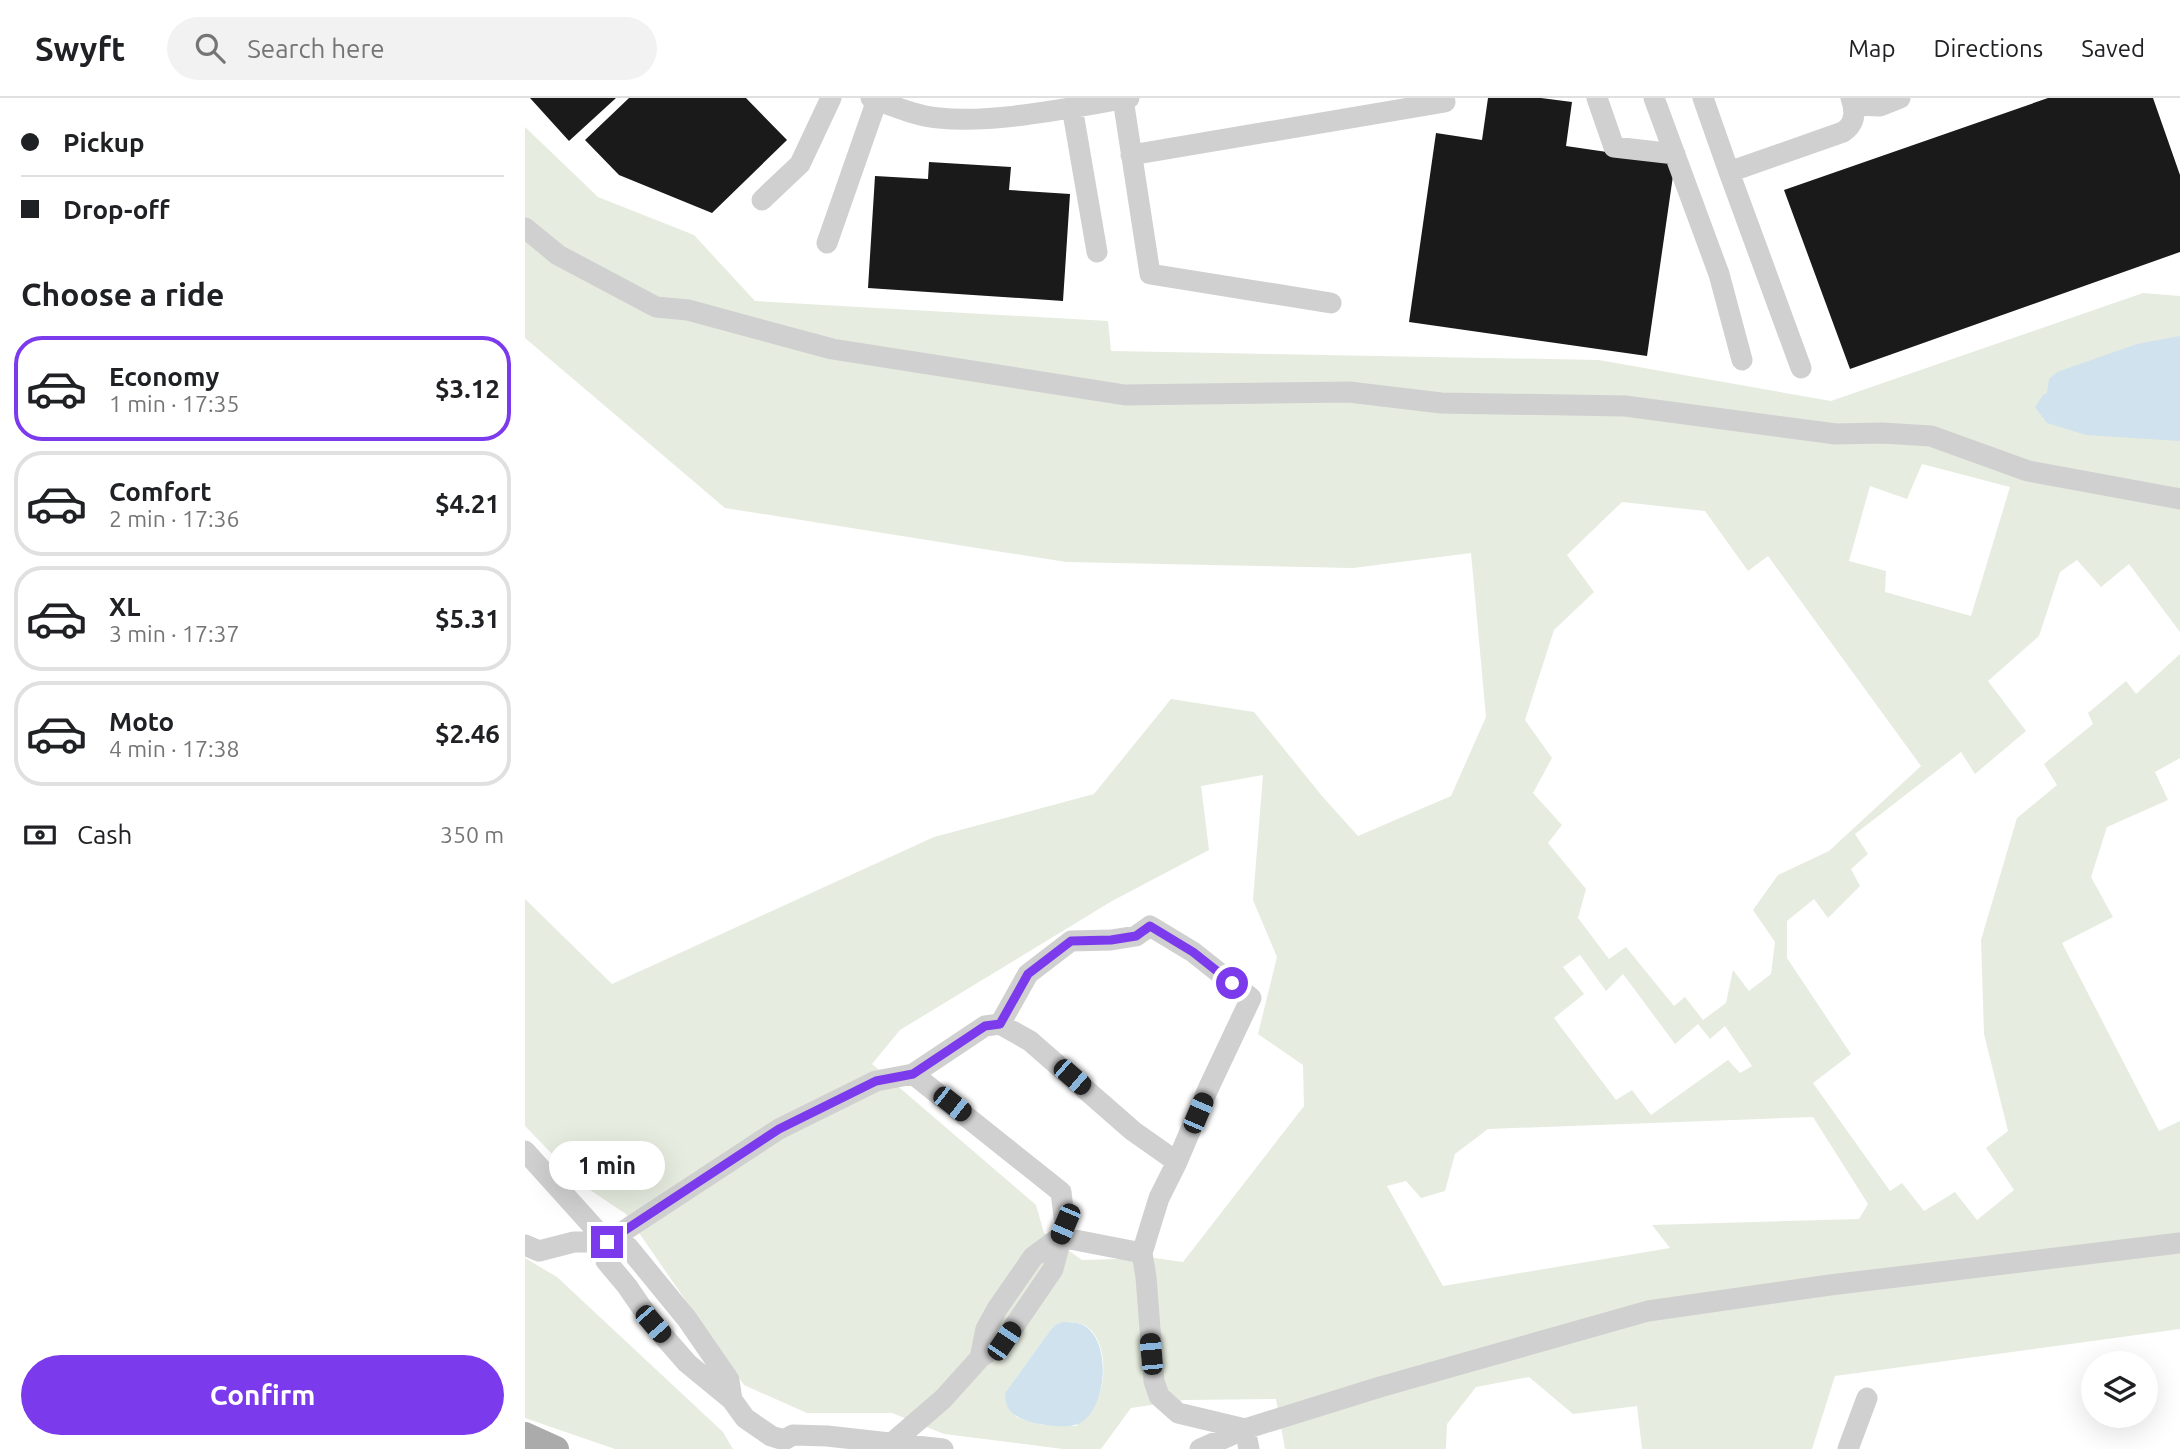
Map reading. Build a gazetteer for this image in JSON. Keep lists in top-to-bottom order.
{
  "page": {
    "header": "Swyft",
    "search": "Search here",
    "nav": ["Map", "Directions", "Saved"],
    "banner": ["Pickup", "Drop-off"],
    "heading": "Choose a ride",
    "list": [
      {
        "name": "Economy",
        "note": "1 min · 17:35",
        "value": "$3.12"
      },
      {
        "name": "Comfort",
        "note": "2 min · 17:36",
        "value": "$4.21"
      },
      {
        "name": "XL",
        "note": "3 min · 17:37",
        "value": "$5.31"
      },
      {
        "name": "Moto",
        "note": "4 min · 17:38",
        "value": "$2.46"
      }
    ],
    "pay": ["Cash", "350 m"],
    "bubble": "1 min",
    "buttons": "Confirm"
  }
}
